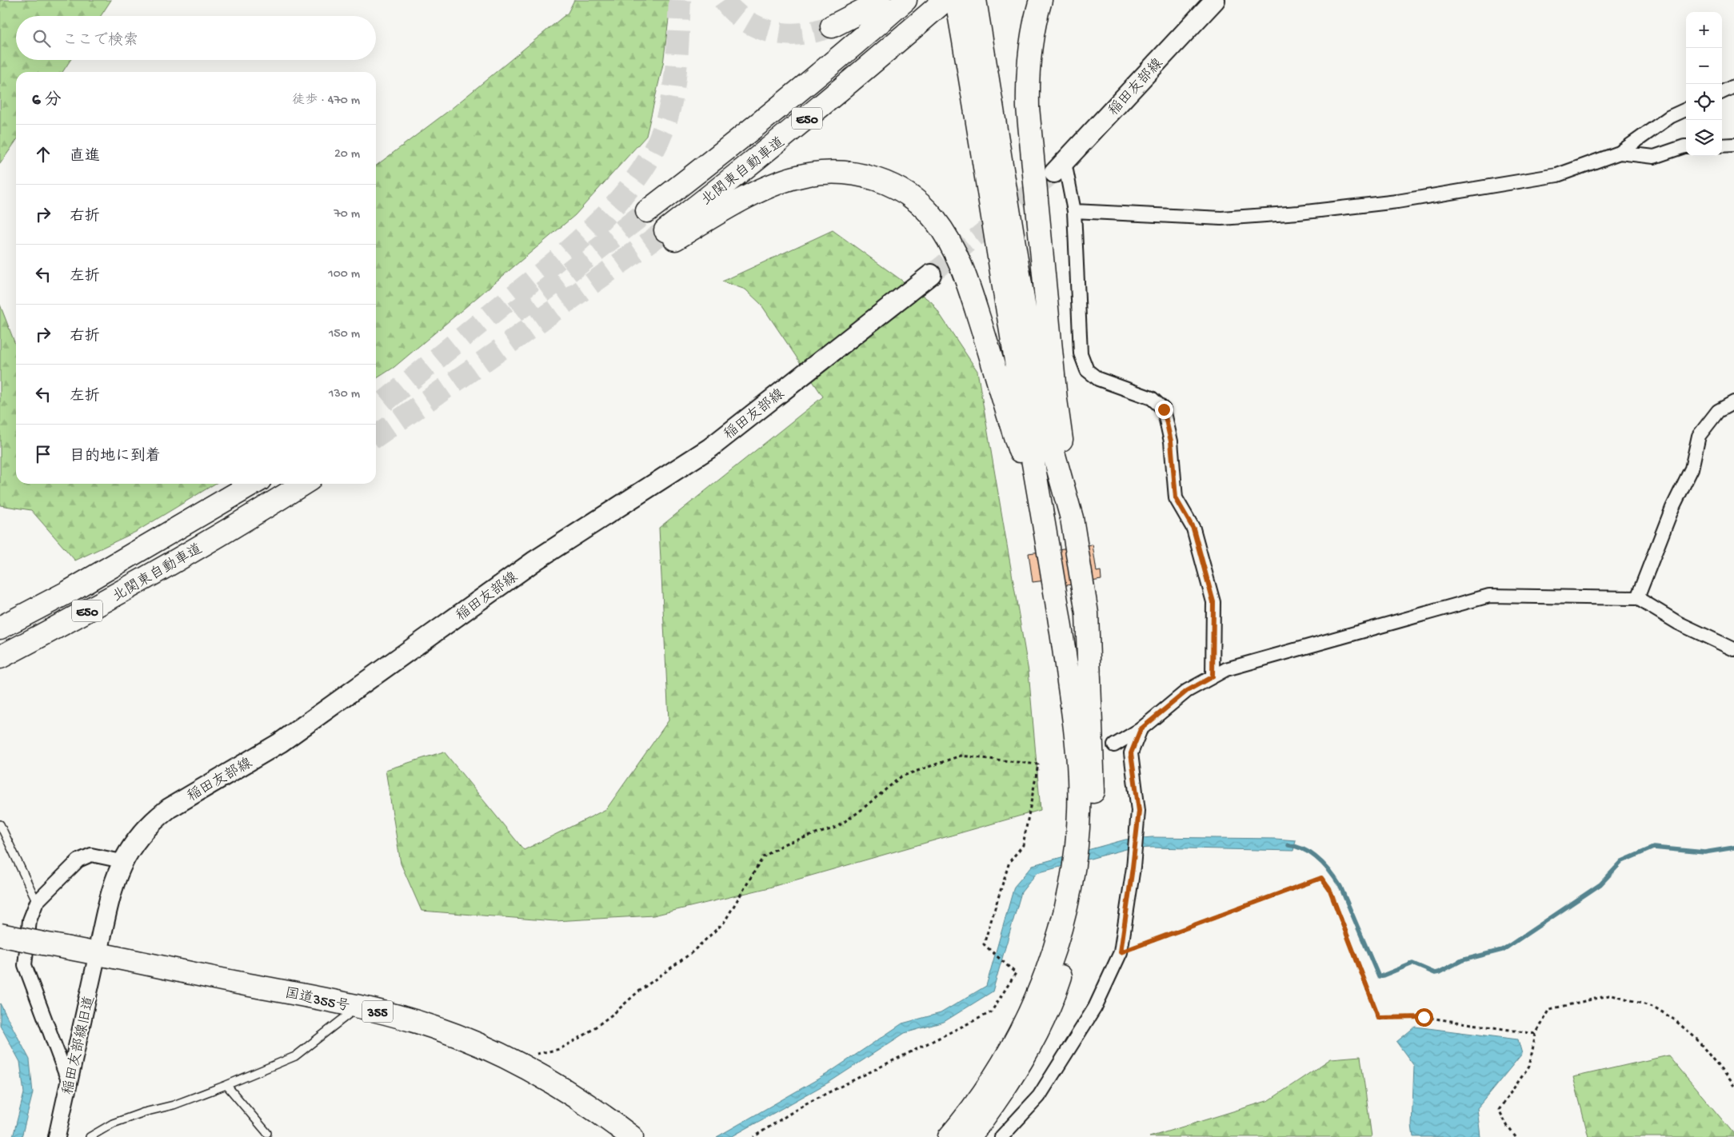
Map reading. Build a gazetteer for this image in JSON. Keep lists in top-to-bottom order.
{
  "streets": {
    "highway": [
      "E50",
      "北関東自動車道",
      "国道355号",
      "355"
    ],
    "main road": ["稲田友部線"],
    "street": ["稲田友部線旧道"]
  },
  "crossings": [
    ["稲田友部線", "国道355号"],
    ["稲田友部線", "稲田友部線旧道"],
    ["国道355号", "稲田友部線旧道"]
  ],
  "page": {
    "map_buttons": ["+", "−"],
    "search": "ここで検索",
    "heading": ["6 分", "徒歩 · 470 m"],
    "list": [
      ["直進", "20 m"],
      ["右折", "70 m"],
      ["左折", "100 m"],
      ["右折", "150 m"],
      ["左折", "130 m"],
      "目的地に到着"
    ]
  }
}
